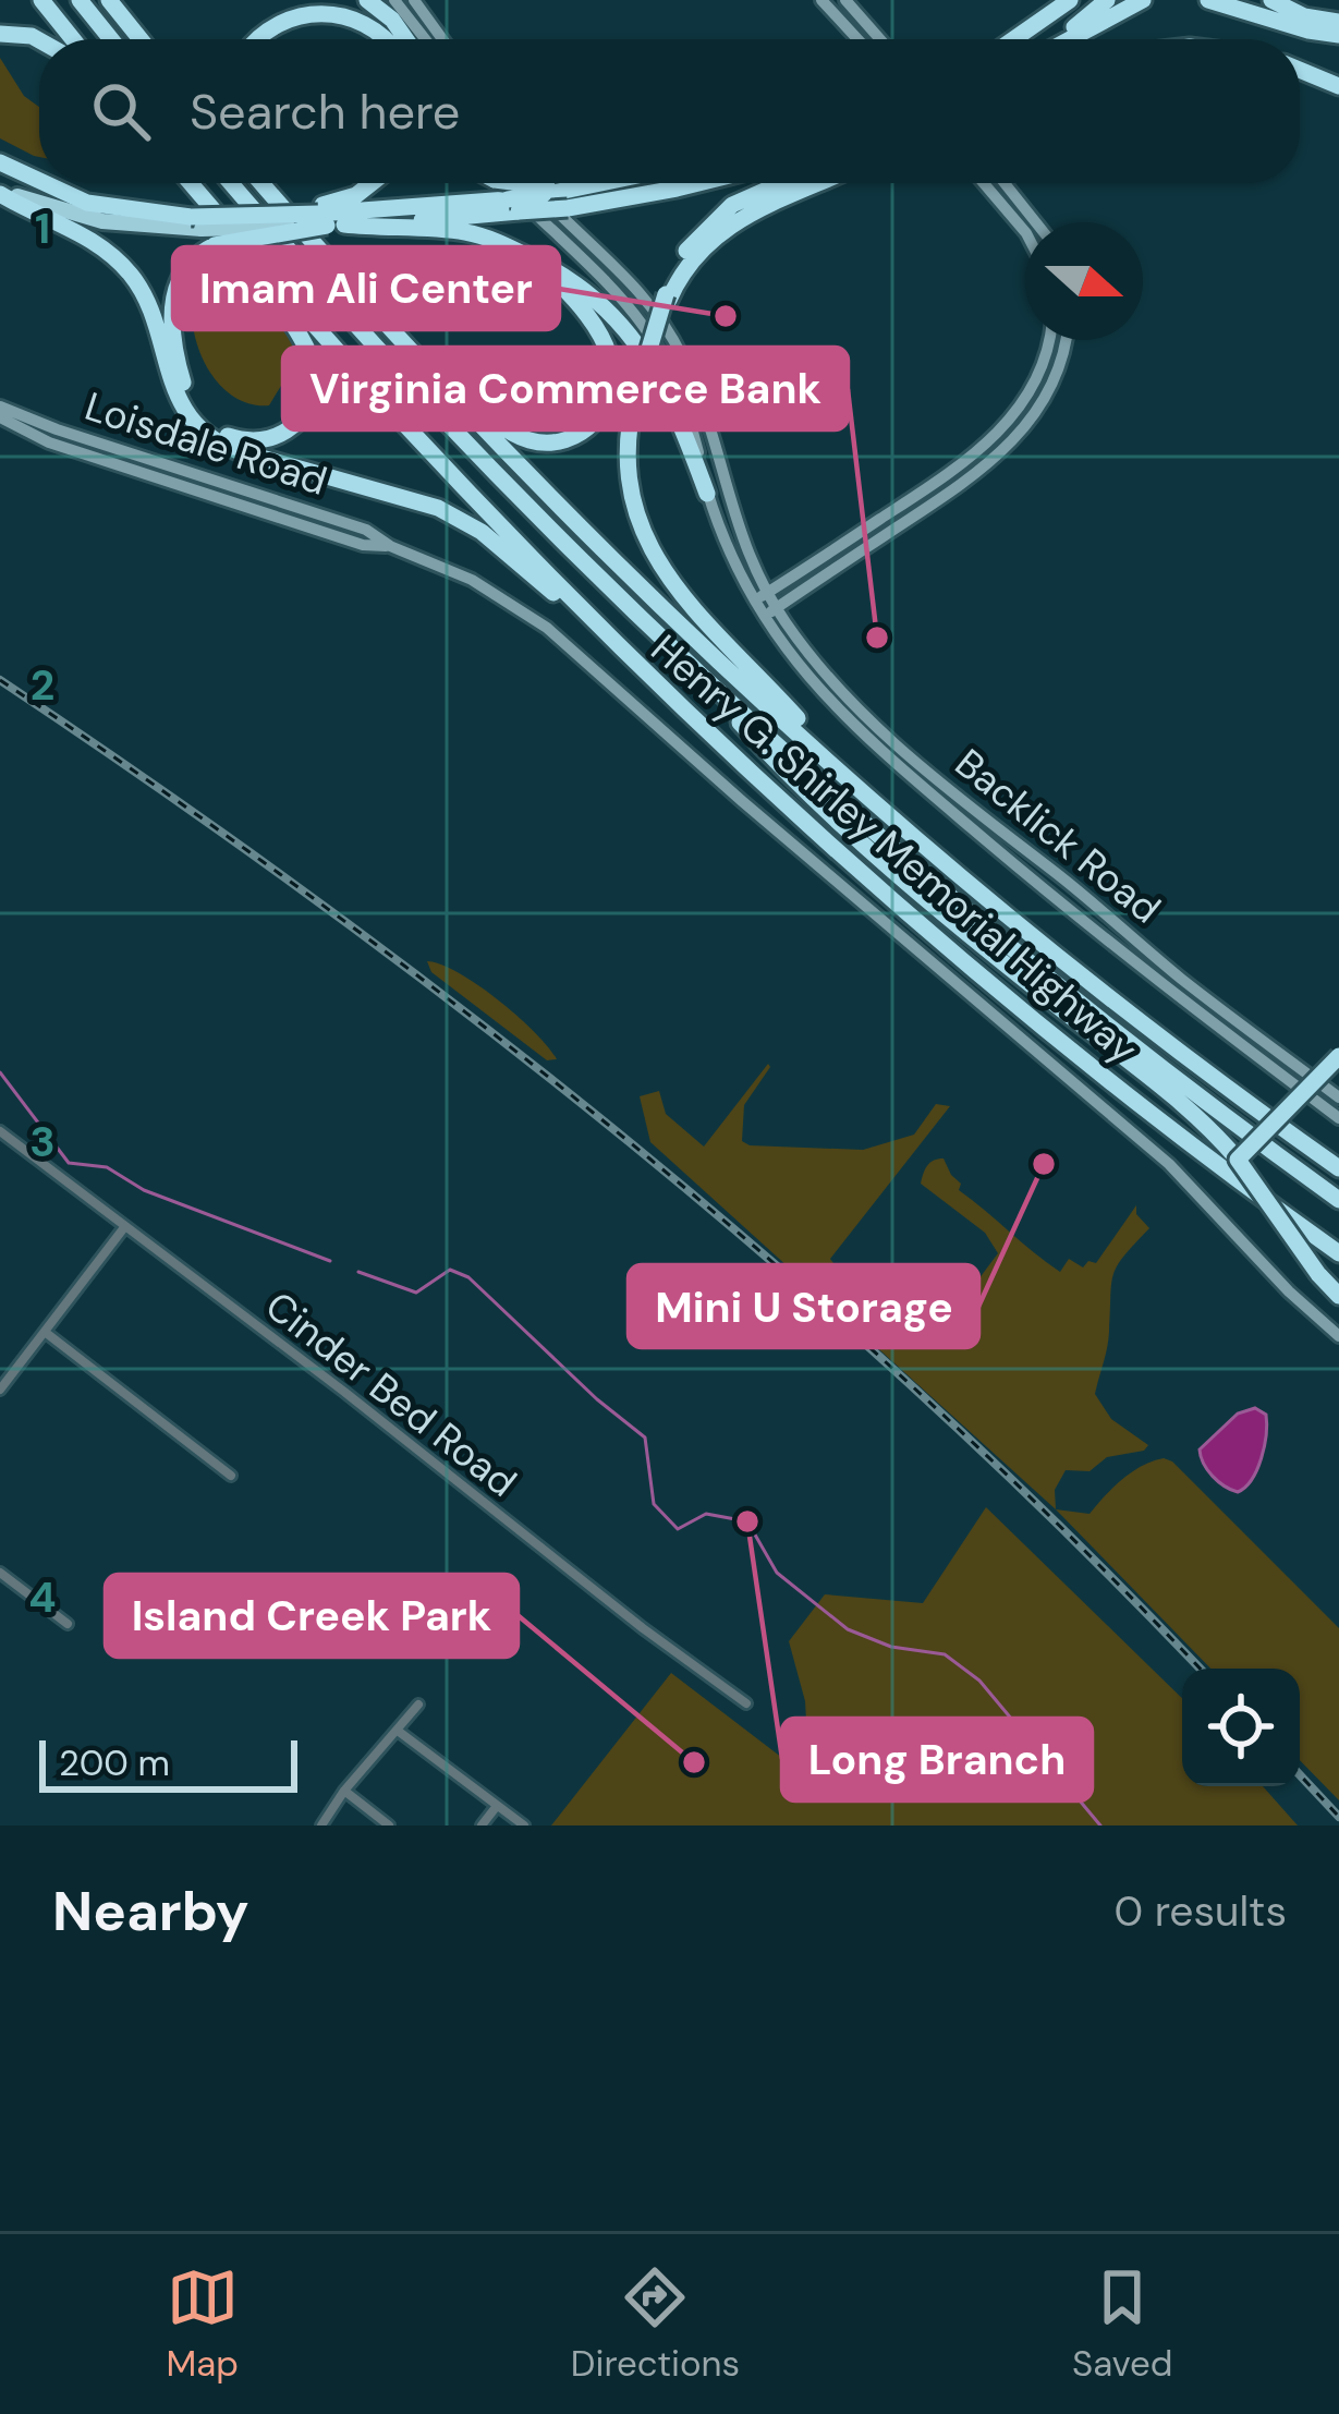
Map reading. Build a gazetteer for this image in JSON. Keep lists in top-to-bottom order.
{
  "streets": {
    "highway": ["Henry G. Shirley Memorial Highway"],
    "main road": ["Loisdale Road", "Backlick Road"],
    "street": ["Cinder Bed Road"]
  },
  "places": [
    "Imam Ali Center",
    "Virginia Commerce Bank",
    "Mini U Storage",
    "Long Branch",
    "Island Creek Park"
  ],
  "scale_bar": "200 m",
  "north": "right",
  "page": {
    "search": "Search here",
    "scale": "200 m",
    "heading": ["Nearby", "0 results"],
    "nav": ["Map", "Directions", "Saved"]
  },
  "grid": {
    "rows": [
      "1",
      "2",
      "3",
      "4"
    ]
  }
}
